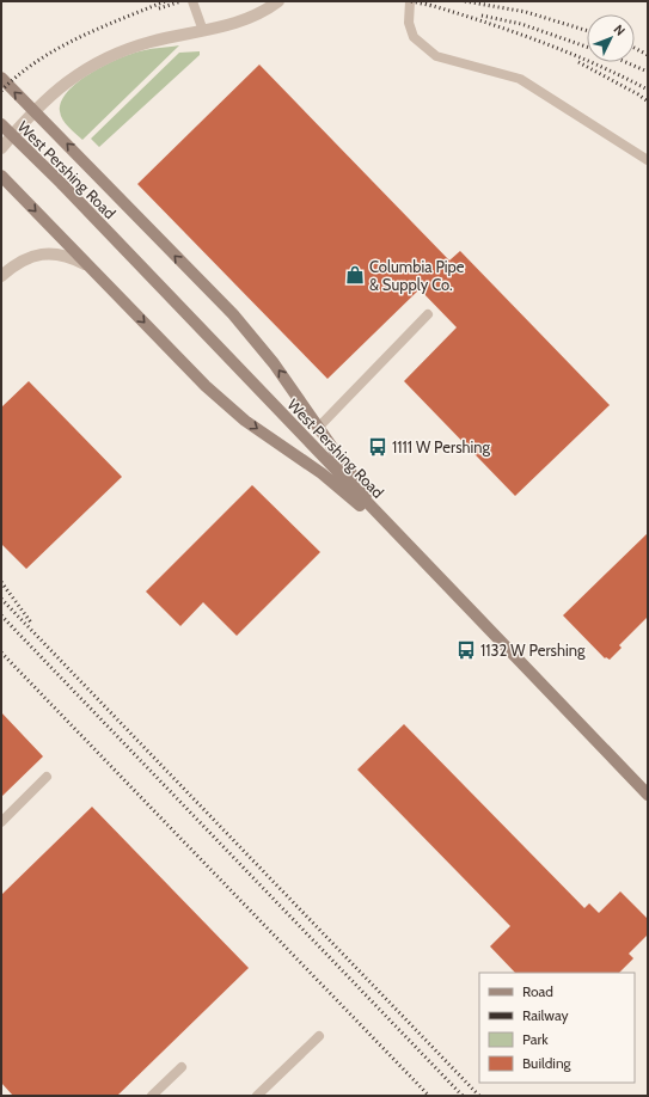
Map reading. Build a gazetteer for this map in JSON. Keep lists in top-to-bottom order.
{
  "streets": {
    "main road": ["West Pershing Road"]
  },
  "places": {
    "shop": ["Columbia Pipe & Supply Co."],
    "bus stop": ["1111 W Pershing", "1132 W Pershing"]
  },
  "legend": [
    "Road",
    "Railway",
    "Park",
    "Building"
  ],
  "north": "top right"
}
